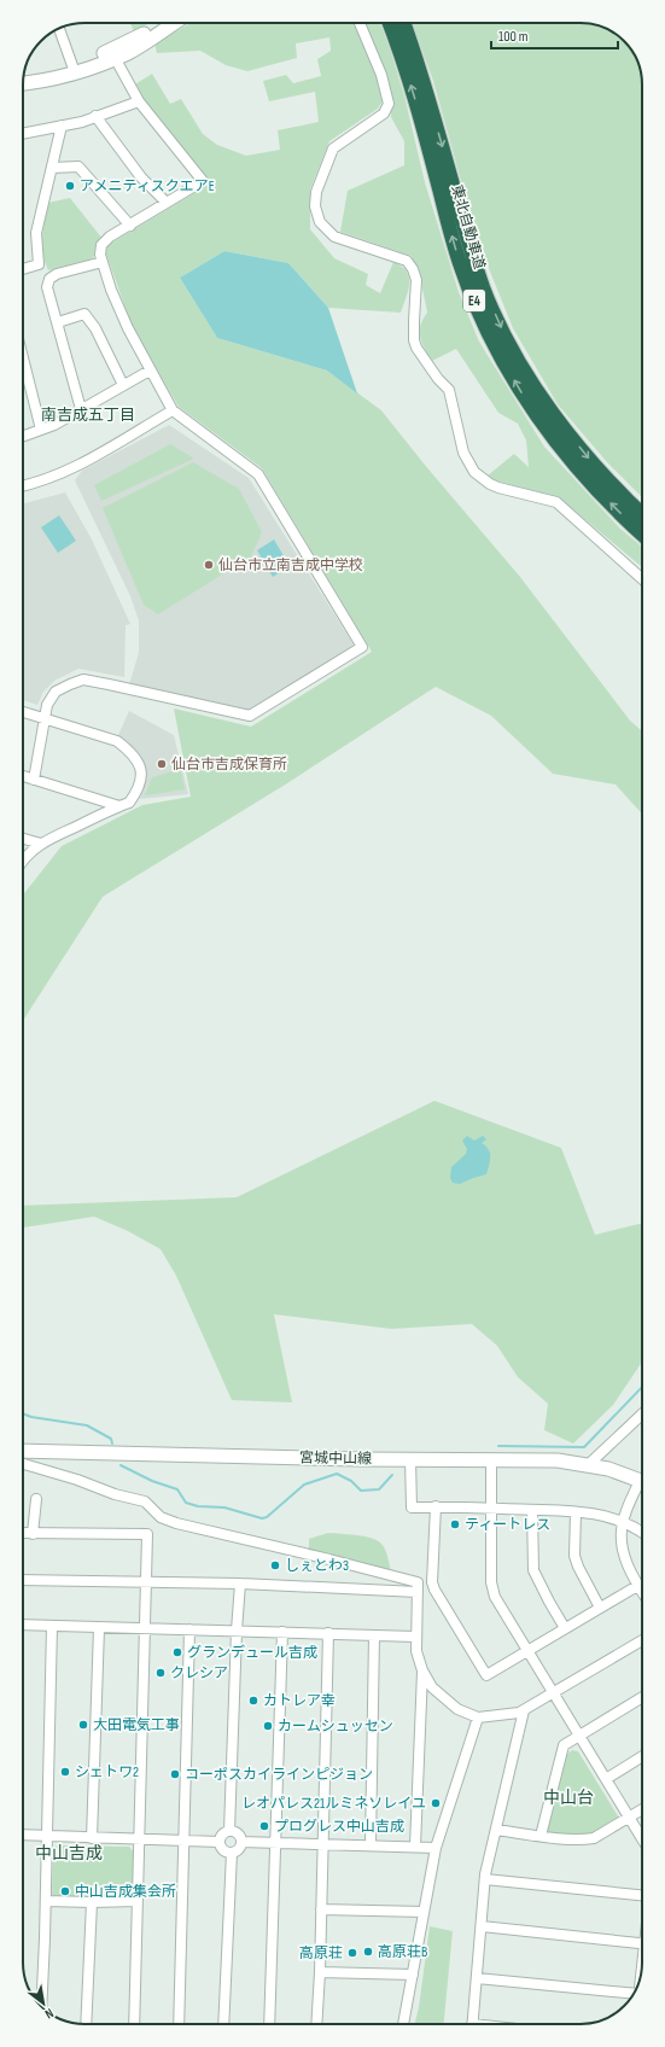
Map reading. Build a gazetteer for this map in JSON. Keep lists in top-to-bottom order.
{
  "streets": {
    "highway": ["東北自動車道", "E4"],
    "street": ["宮城中山線"]
  },
  "districts": ["南吉成五丁目", "中山台", "中山吉成"],
  "places": [
    "アメニティスクエアE",
    "仙台市立南吉成中学校",
    "仙台市吉成保育所",
    "ティートレス",
    "しぇとわ3",
    "グランデュール吉成",
    "クレシア",
    "カトレア幸",
    "大田電気工事",
    "カームシュッセン",
    "シェトワ2",
    "コーポスカイラインピジョン",
    "レオパレス21ルミネソレイユ",
    "プログレス中山吉成",
    "中山吉成集会所",
    "高原荘B",
    "高原荘"
  ],
  "scale_bar": "100 m",
  "north": "bottom right"
}
